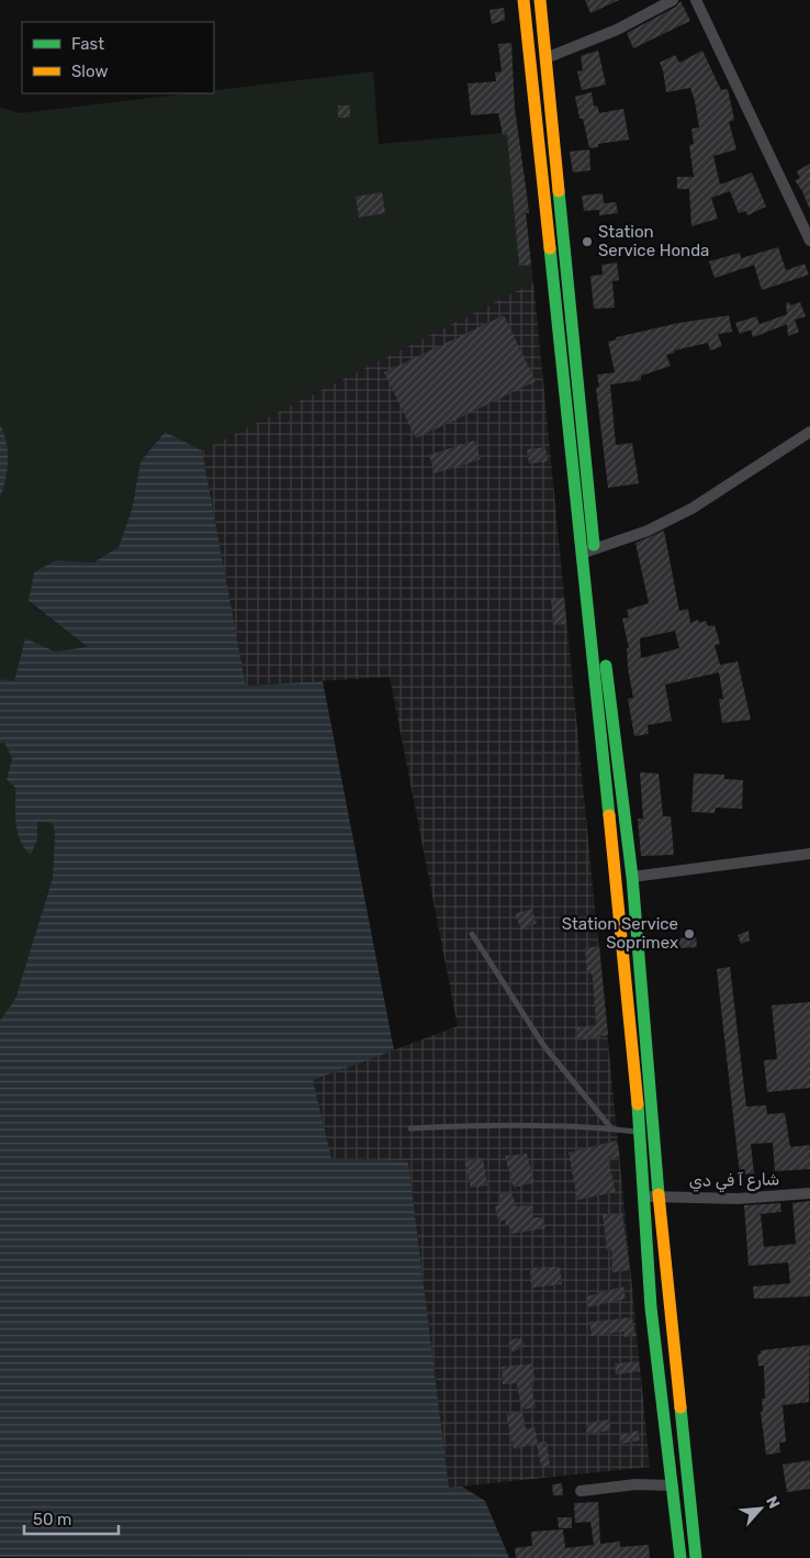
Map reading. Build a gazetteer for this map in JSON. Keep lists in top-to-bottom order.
{
  "streets": {
    "street": ["شارع آ في دي"]
  },
  "places": ["Station Service Honda", "Station Service Soprimex"],
  "legend": ["Fast", "Slow"],
  "scale_bar": "50 m",
  "north": "top right"
}
